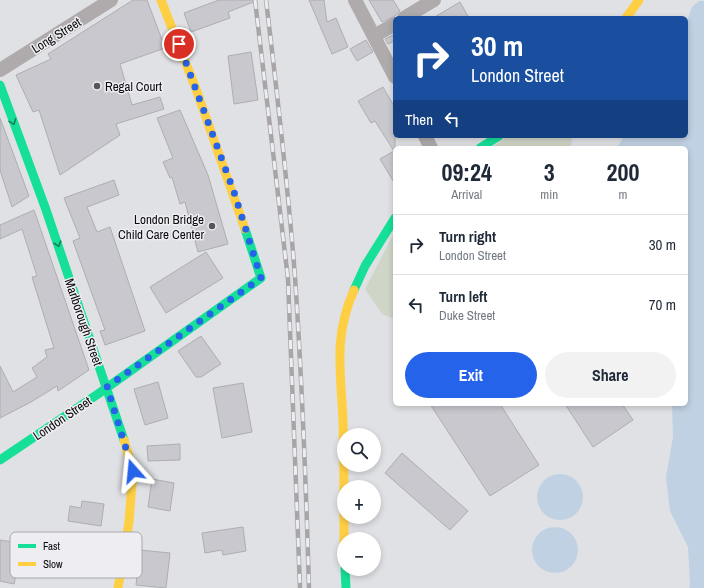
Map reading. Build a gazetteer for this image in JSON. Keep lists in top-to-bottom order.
{
  "streets": {
    "street": ["Long Street", "Marlborough Street", "London Street"]
  },
  "crossings": [
    ["Marlborough Street", "London Street"]
  ],
  "one_way": ["Marlborough Street"],
  "places": ["Regal Court", "London Bridge Child Care Center"],
  "legend": ["Fast", "Slow"],
  "page": {
    "turn": ["30 m", "London Street"],
    "then": "Then",
    "eta": [
      "09:24",
      "Arrival",
      "3",
      "min",
      "200",
      "m"
    ],
    "list": [
      {
        "name": "Turn right",
        "note": "London Street",
        "value": "30 m"
      },
      {
        "name": "Turn left",
        "note": "Duke Street",
        "value": "70 m"
      }
    ],
    "buttons": ["Exit", "Share"],
    "map_buttons": ["+", "−"]
  }
}
